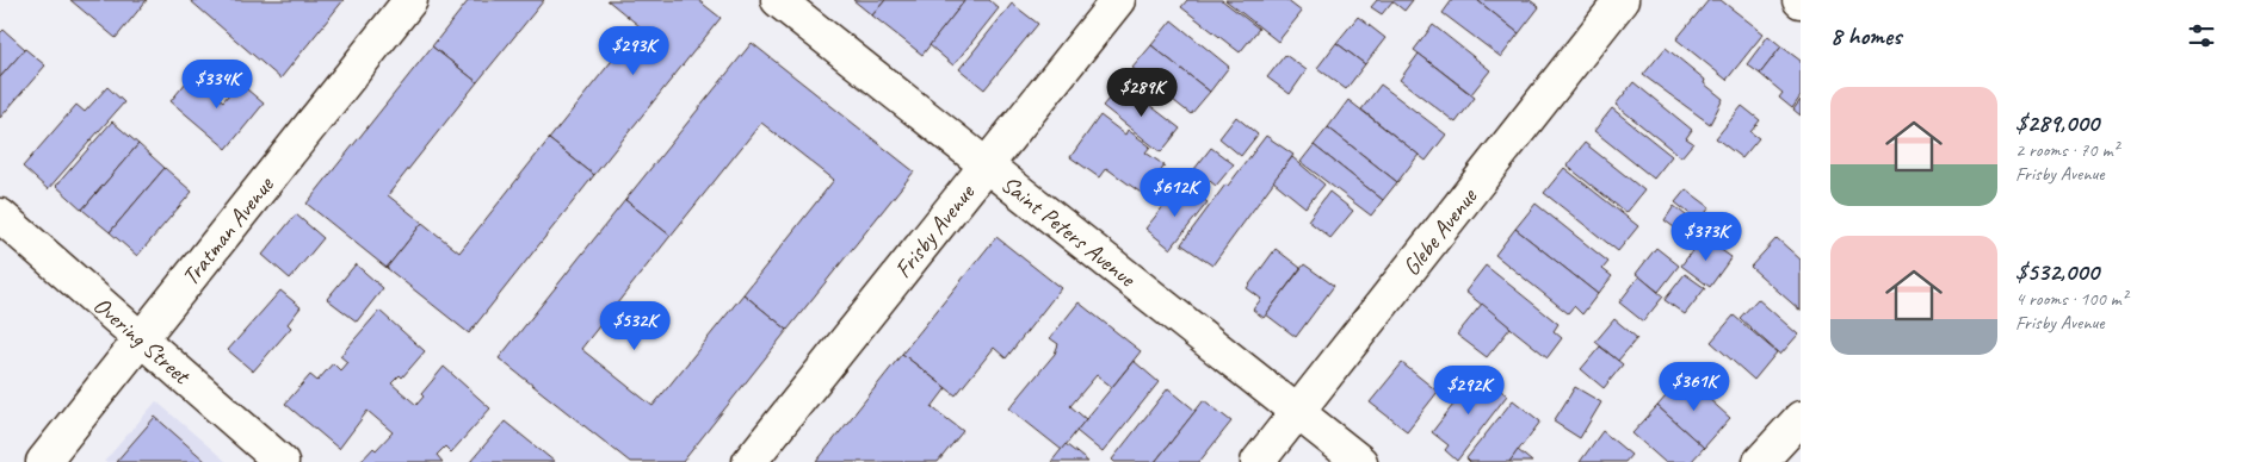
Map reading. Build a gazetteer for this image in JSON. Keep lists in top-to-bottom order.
{
  "streets": {
    "street": [
      "Tratman Avenue",
      "Frisby Avenue",
      "Saint Peters Avenue",
      "Glebe Avenue",
      "Overing Street"
    ]
  },
  "crossings": [
    ["Tratman Avenue", "Overing Street"],
    ["Frisby Avenue", "Saint Peters Avenue"],
    ["Saint Peters Avenue", "Glebe Avenue"]
  ],
  "page": {
    "heading": "8 homes",
    "price": [
      "$293K",
      "$334K",
      "$289K",
      "$612K",
      "$373K",
      "$532K",
      "$361K",
      "$292K"
    ],
    "list": [
      {
        "name": "$289,000",
        "note": "2 rooms · 70 m² · Frisby Avenue"
      },
      {
        "name": "$532,000",
        "note": "4 rooms · 100 m² · Frisby Avenue"
      }
    ]
  }
}
